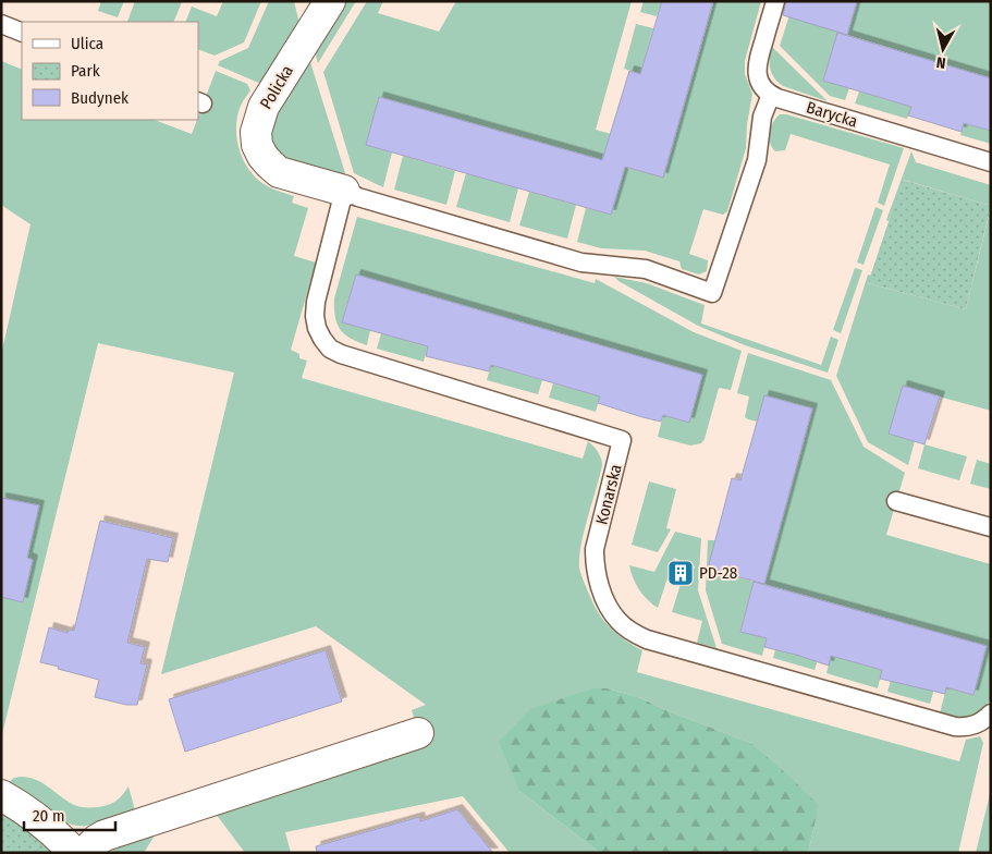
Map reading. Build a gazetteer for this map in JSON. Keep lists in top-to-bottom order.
{
  "streets": {
    "street": ["Policka"],
    "lane": ["Barycka", "Konarska"]
  },
  "crossings": [
    ["Policka", "Konarska"]
  ],
  "places": {
    "building": ["PD-28"]
  },
  "legend": ["Ulica", "Park", "Budynek"],
  "scale_bar": "20 m",
  "north": "bottom"
}
